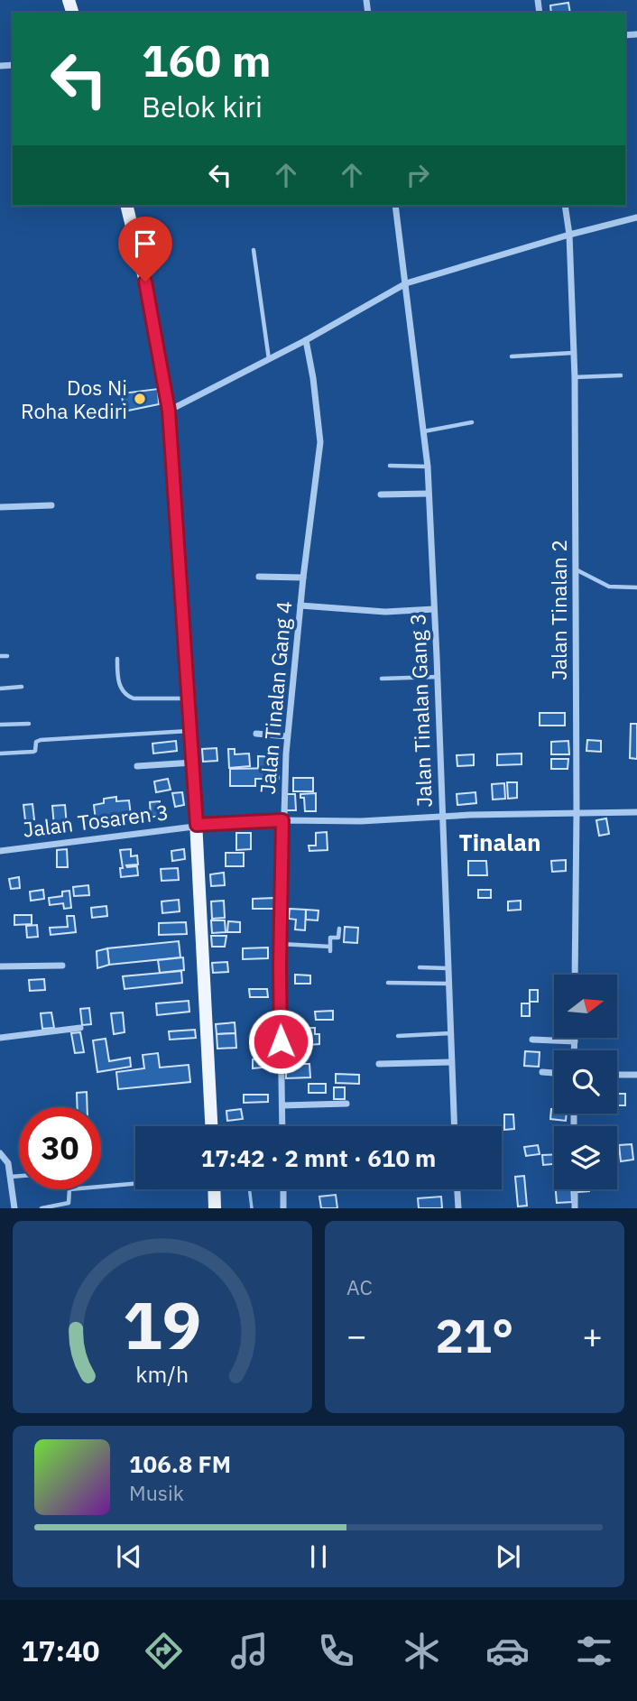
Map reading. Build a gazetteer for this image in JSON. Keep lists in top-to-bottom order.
{
  "streets": {
    "street": [
      "Jalan Tinalan 2",
      "Jalan Tinalan Gang 4",
      "Jalan Tinalan Gang 3",
      "Jalan Tosaren 3"
    ]
  },
  "crossings": [
    ["Jalan Tinalan 2", "Jalan Tosaren 3"],
    ["Jalan Tinalan Gang 4", "Jalan Tosaren 3"],
    ["Jalan Tinalan Gang 3", "Jalan Tosaren 3"]
  ],
  "districts": ["Tinalan"],
  "places": ["Dos Ni Roha Kediri"],
  "north": "right",
  "page": {
    "turn": ["160 m", "Belok kiri"],
    "limit": "30",
    "trip": "17:42 · 2 mnt · 610 m",
    "tile": "AC",
    "heat": ["−", "21°", "+"],
    "song": ["106.8 FM", "Musik"],
    "tabs": "17:40",
    "gauge": ["19", "km/h"]
  }
}
